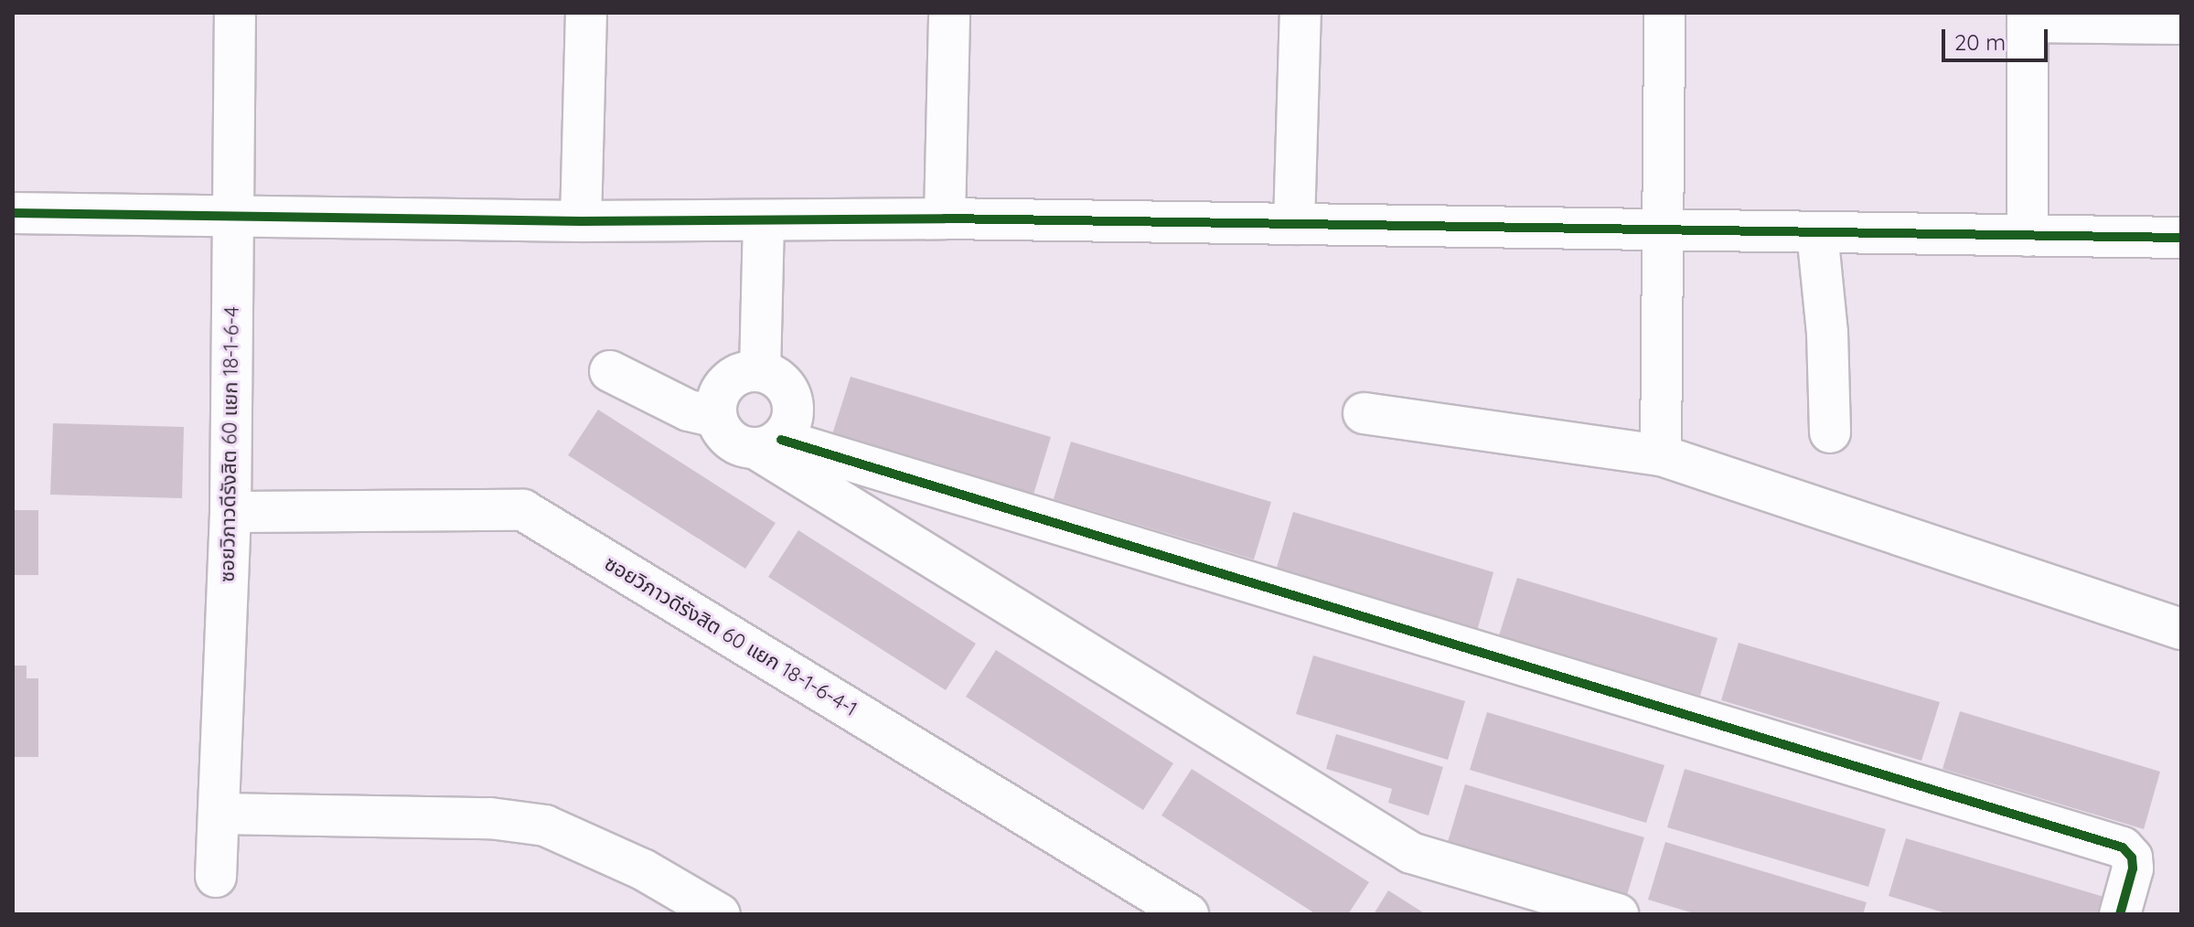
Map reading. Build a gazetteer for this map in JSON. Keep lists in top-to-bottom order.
{
  "streets": {
    "street": ["ซอยวิภาวดีรังสิต 60 แยก 18-1-6-4", "ซอยวิภาวดีรังสิต 60 แยก 18-1-6-4-1"]
  },
  "crossings": [
    ["ซอยวิภาวดีรังสิต 60 แยก 18-1-6-4", "ซอยวิภาวดีรังสิต 60 แยก 18-1-6-4-1"]
  ],
  "scale_bar": "20 m"
}
